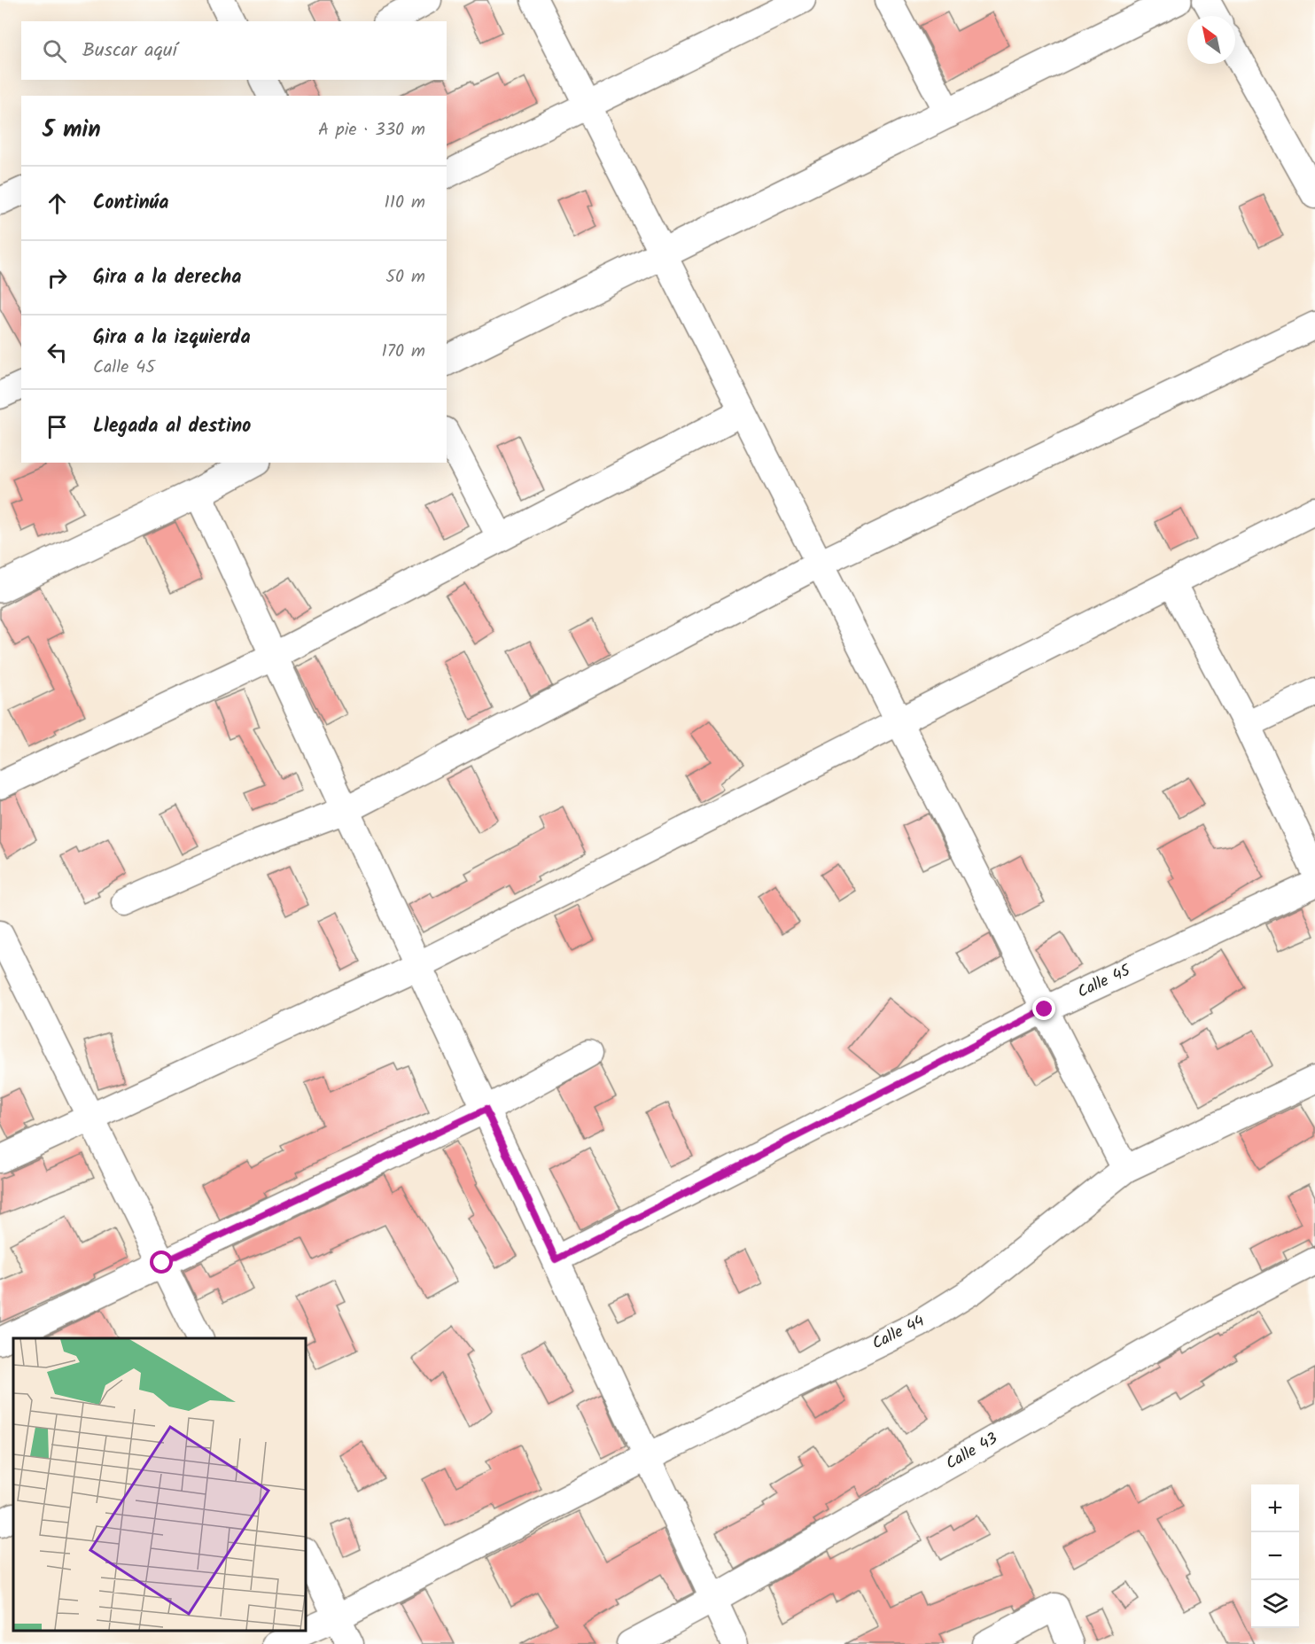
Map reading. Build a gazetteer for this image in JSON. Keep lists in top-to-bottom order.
{
  "streets": {
    "street": ["Calle 45", "Calle 44", "Calle 43"]
  },
  "north": "top left",
  "page": {
    "search": "Buscar aquí",
    "heading": ["5 min", "A pie · 330 m"],
    "list": [
      ["Continúa", "110 m"],
      ["Gira a la derecha", "50 m"],
      ["Gira a la izquierda", "Calle 45", "170 m"],
      "Llegada al destino"
    ],
    "map_buttons": ["+", "−"]
  }
}
